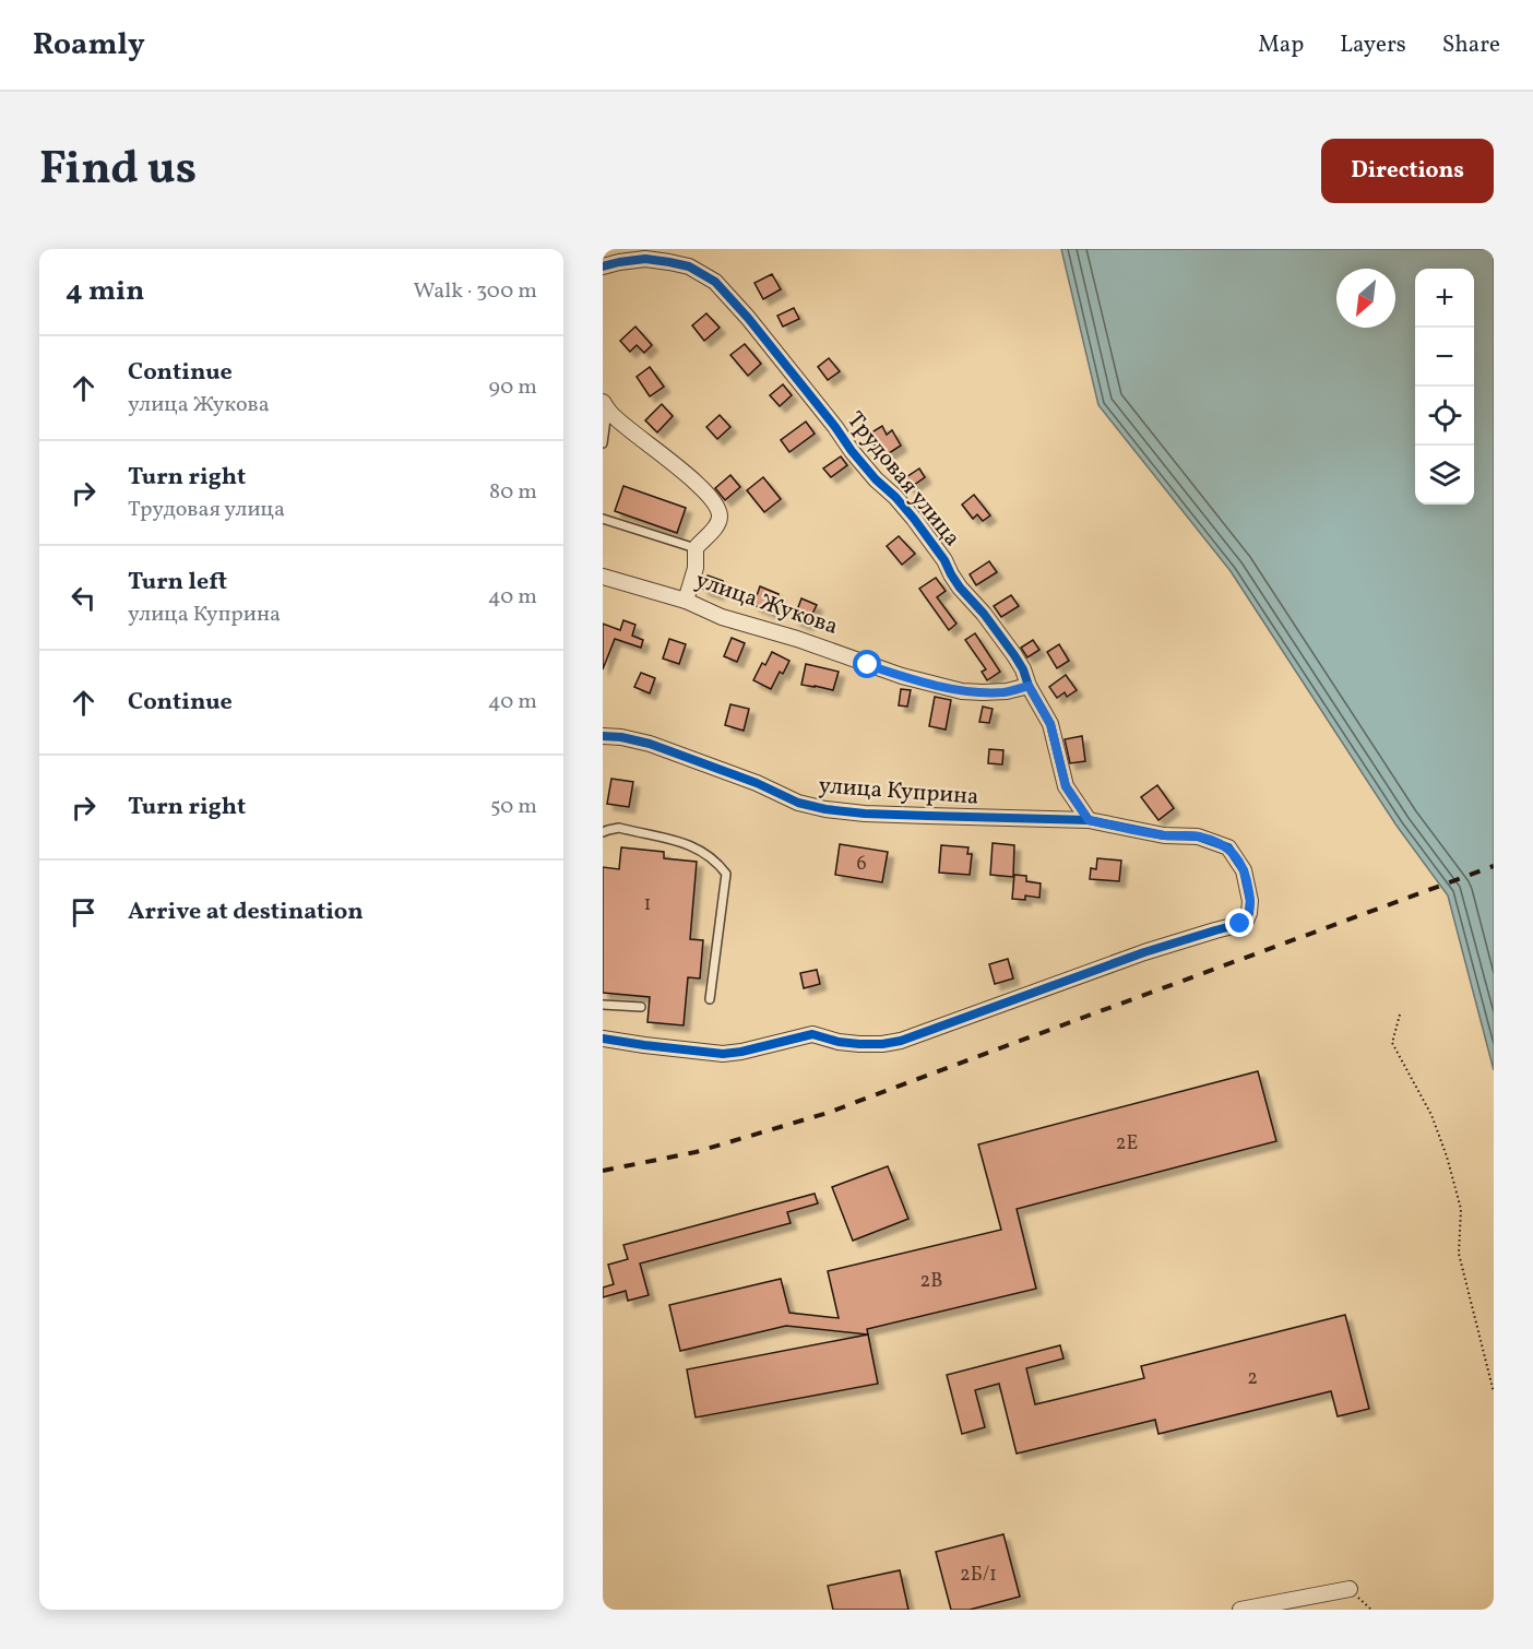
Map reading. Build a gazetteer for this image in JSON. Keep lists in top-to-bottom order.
{
  "streets": {
    "street": ["Трудовая улица", "улица Жукова", "улица Куприна"]
  },
  "crossings": [
    ["Трудовая улица", "улица Жукова"],
    ["Трудовая улица", "улица Куприна"]
  ],
  "house_numbers": [
    "6",
    "1",
    "2Е",
    "2В",
    "2",
    "2Б/1"
  ],
  "north": "bottom left",
  "page": {
    "header": "Roamly",
    "nav": ["Map", "Layers", "Share"],
    "title": "Find us",
    "buttons": "Directions",
    "heading": ["4 min", "Walk · 300 m"],
    "map_buttons": ["+", "−"],
    "list": [
      ["Continue", "улица Жукова", "90 m"],
      ["Turn right", "Трудовая улица", "80 m"],
      ["Turn left", "улица Куприна", "40 m"],
      ["Continue", "40 m"],
      ["Turn right", "50 m"],
      "Arrive at destination"
    ]
  }
}
